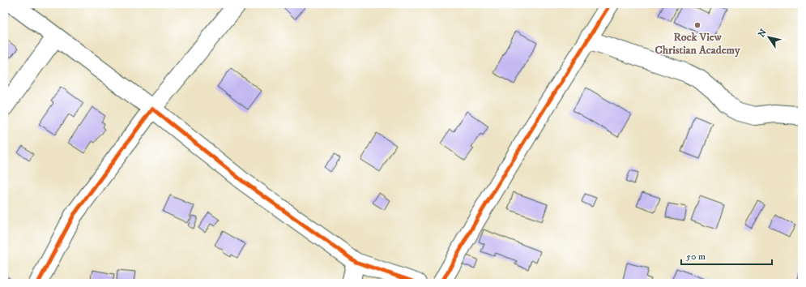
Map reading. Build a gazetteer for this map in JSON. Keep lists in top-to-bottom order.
{
  "places": ["Rock View Christian Academy"],
  "scale_bar": "50 m",
  "north": "top left"
}
